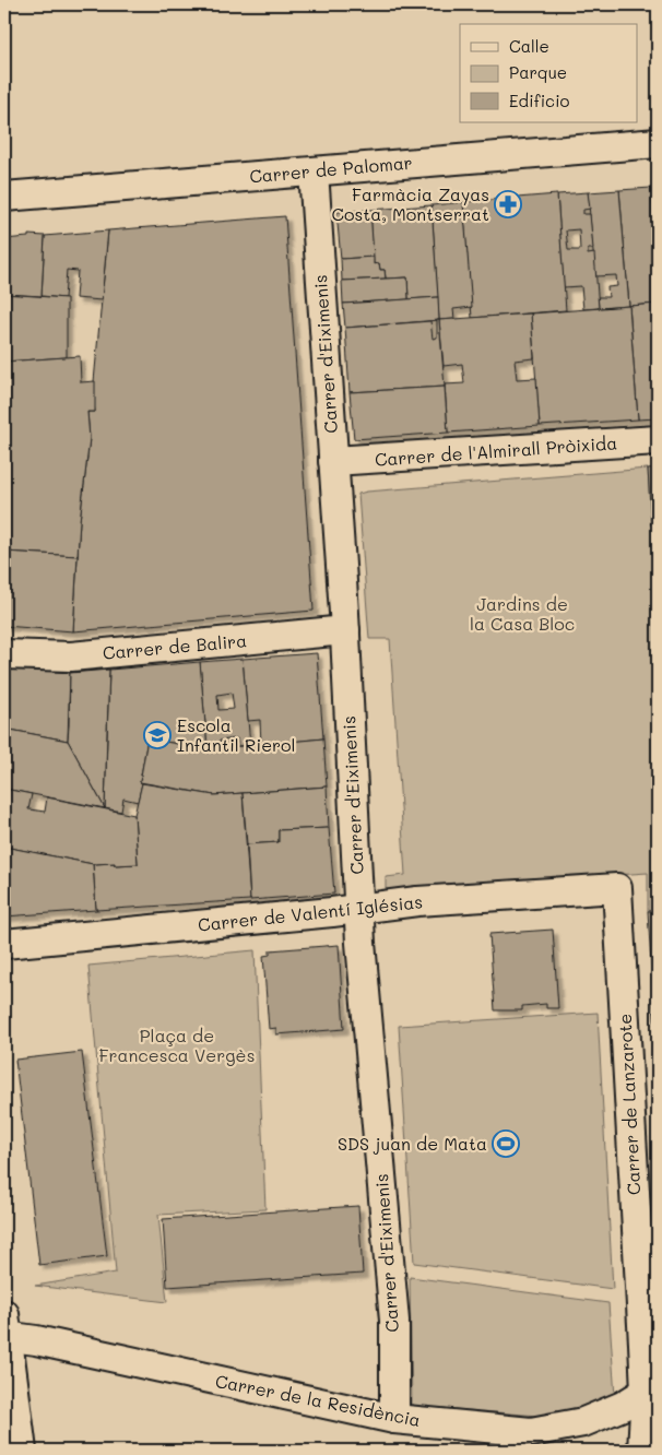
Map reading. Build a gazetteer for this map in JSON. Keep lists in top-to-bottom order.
{
  "streets": {
    "street": [
      "Carrer de Palomar",
      "Carrer d'Eiximenis",
      "Carrer de l'Almirall Pròixida",
      "Carrer de Balira",
      "Carrer de Valentí Iglésias",
      "Carrer de Lanzarote",
      "Carrer de la Residència"
    ]
  },
  "crossings": [
    ["Carrer de Palomar", "Carrer d'Eiximenis"],
    ["Carrer d'Eiximenis", "Carrer de l'Almirall Pròixida"],
    ["Carrer d'Eiximenis", "Carrer de Balira"],
    ["Carrer d'Eiximenis", "Carrer de Valentí Iglésias"],
    ["Carrer d'Eiximenis", "Carrer de la Residència"],
    ["Carrer de Valentí Iglésias", "Carrer de Lanzarote"],
    ["Carrer de Lanzarote", "Carrer de la Residència"]
  ],
  "parks": ["Jardins de la Casa Bloc", "Plaça de Francesca Vergès"],
  "places": {
    "pharmacy": ["Farmàcia Zayas Costa, Montserrat"],
    "school or university": ["Escola Infantil Rierol"],
    "sports": ["SDS juan de Mata"]
  },
  "legend": ["Calle", "Parque", "Edificio"]
}
